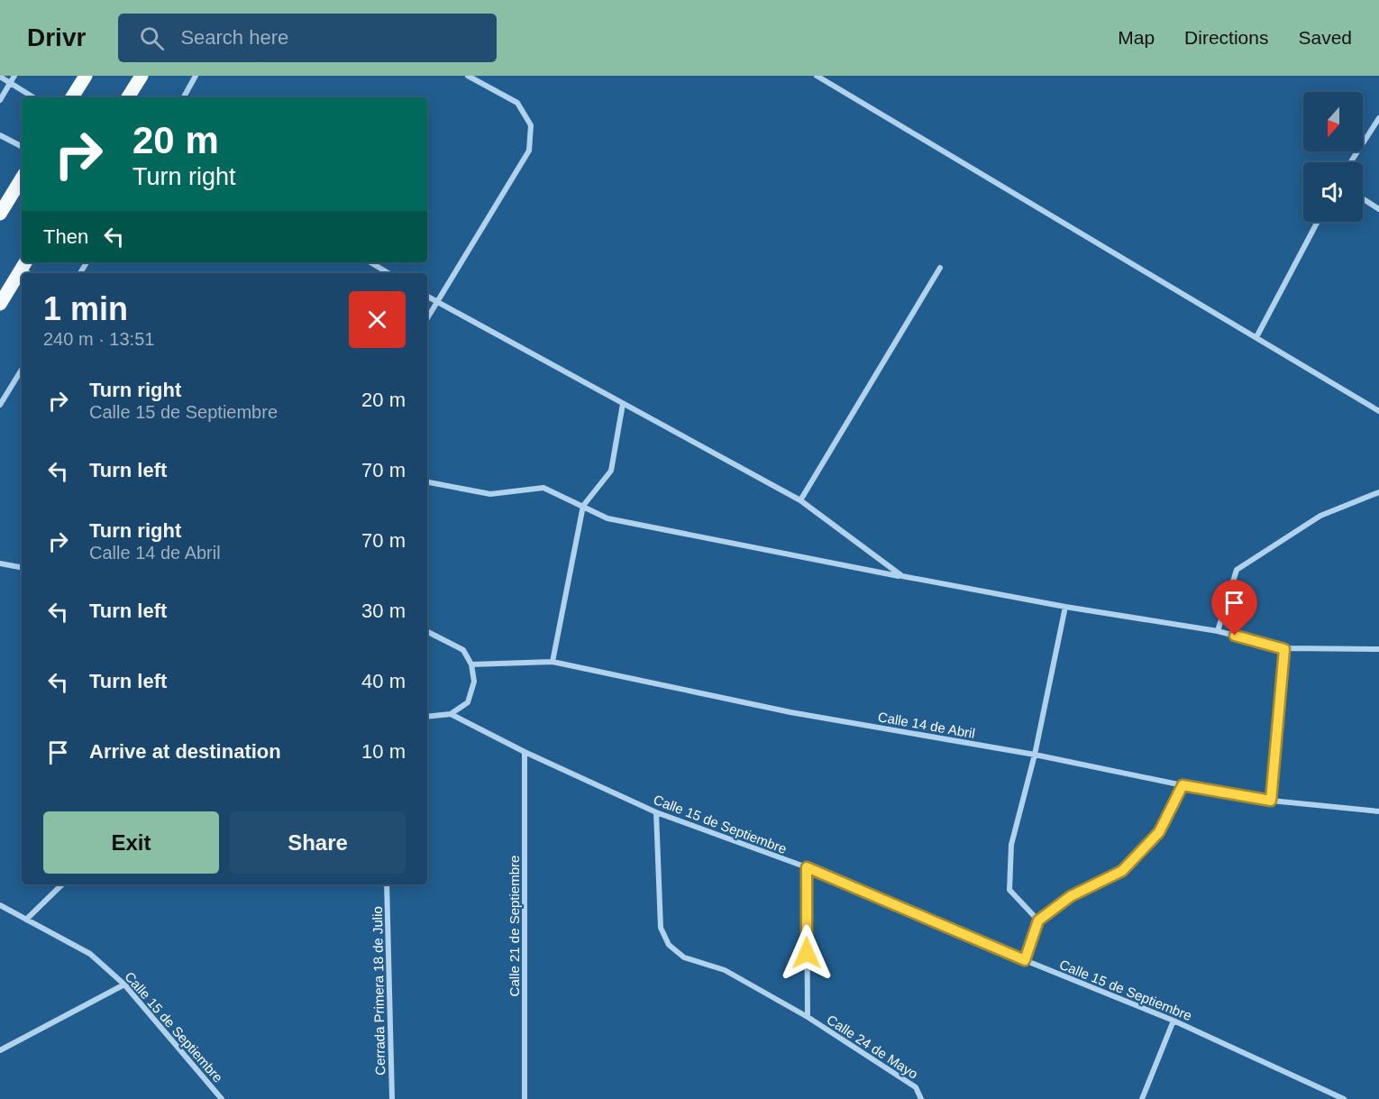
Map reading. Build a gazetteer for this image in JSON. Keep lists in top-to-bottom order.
{
  "streets": {
    "street": [
      "Calle 14 de Abril",
      "Calle 15 de Septiembre",
      "Calle 21 de Septiembre",
      "Cerrada Primera 18 de Julio",
      "Calle 24 de Mayo"
    ]
  },
  "crossings": [
    ["Calle 15 de Septiembre", "Calle 21 de Septiembre"],
    ["Calle 15 de Septiembre", "Calle 24 de Mayo"]
  ],
  "north": "bottom",
  "page": {
    "header": "Drivr",
    "search": "Search here",
    "nav": ["Map", "Directions", "Saved"],
    "turn": ["20 m", "Turn right"],
    "then": "Then",
    "heading": ["1 min", "240 m · 13:51"],
    "list": [
      {
        "name": "Turn right",
        "note": "Calle 15 de Septiembre",
        "value": "20 m"
      },
      {
        "name": "Turn left",
        "value": "70 m"
      },
      {
        "name": "Turn right",
        "note": "Calle 14 de Abril",
        "value": "70 m"
      },
      {
        "name": "Turn left",
        "value": "30 m"
      },
      {
        "name": "Turn left",
        "value": "40 m"
      },
      {
        "name": "Arrive at destination",
        "value": "10 m"
      }
    ],
    "buttons": ["Exit", "Share"]
  }
}
